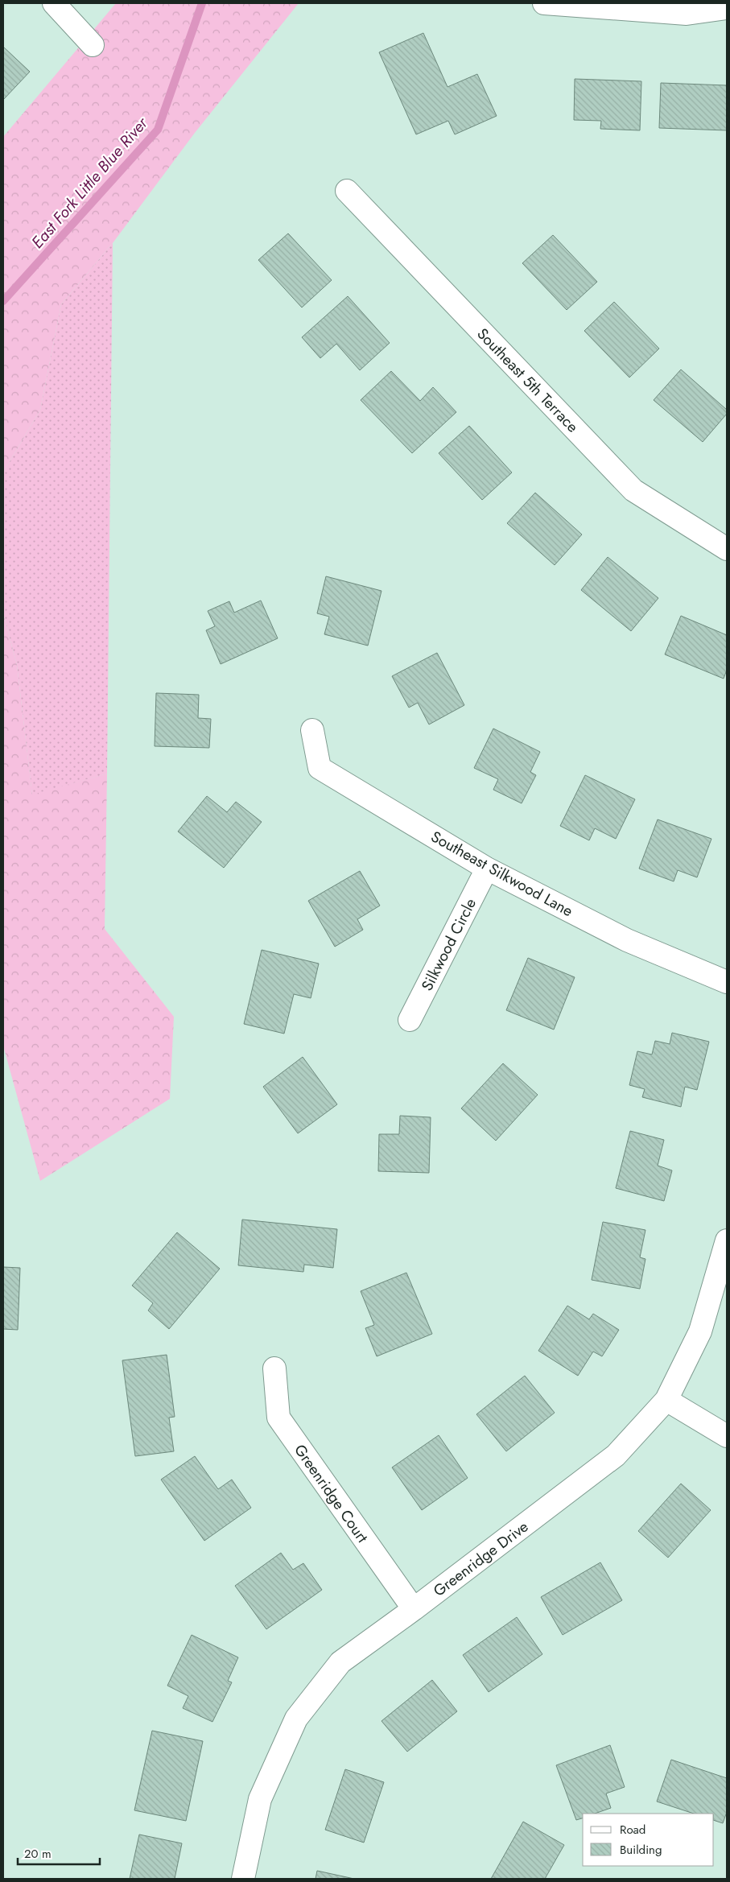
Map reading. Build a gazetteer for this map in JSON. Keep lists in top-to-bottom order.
{
  "streets": {
    "street": [
      "Southeast 5th Terrace",
      "Southeast Silkwood Lane",
      "Silkwood Circle",
      "Greenridge Court",
      "Greenridge Drive"
    ]
  },
  "crossings": [
    ["Southeast Silkwood Lane", "Silkwood Circle"],
    ["Greenridge Court", "Greenridge Drive"]
  ],
  "water": ["East Fork Little Blue River"],
  "legend": ["Road", "Building"],
  "scale_bar": "20 m"
}
